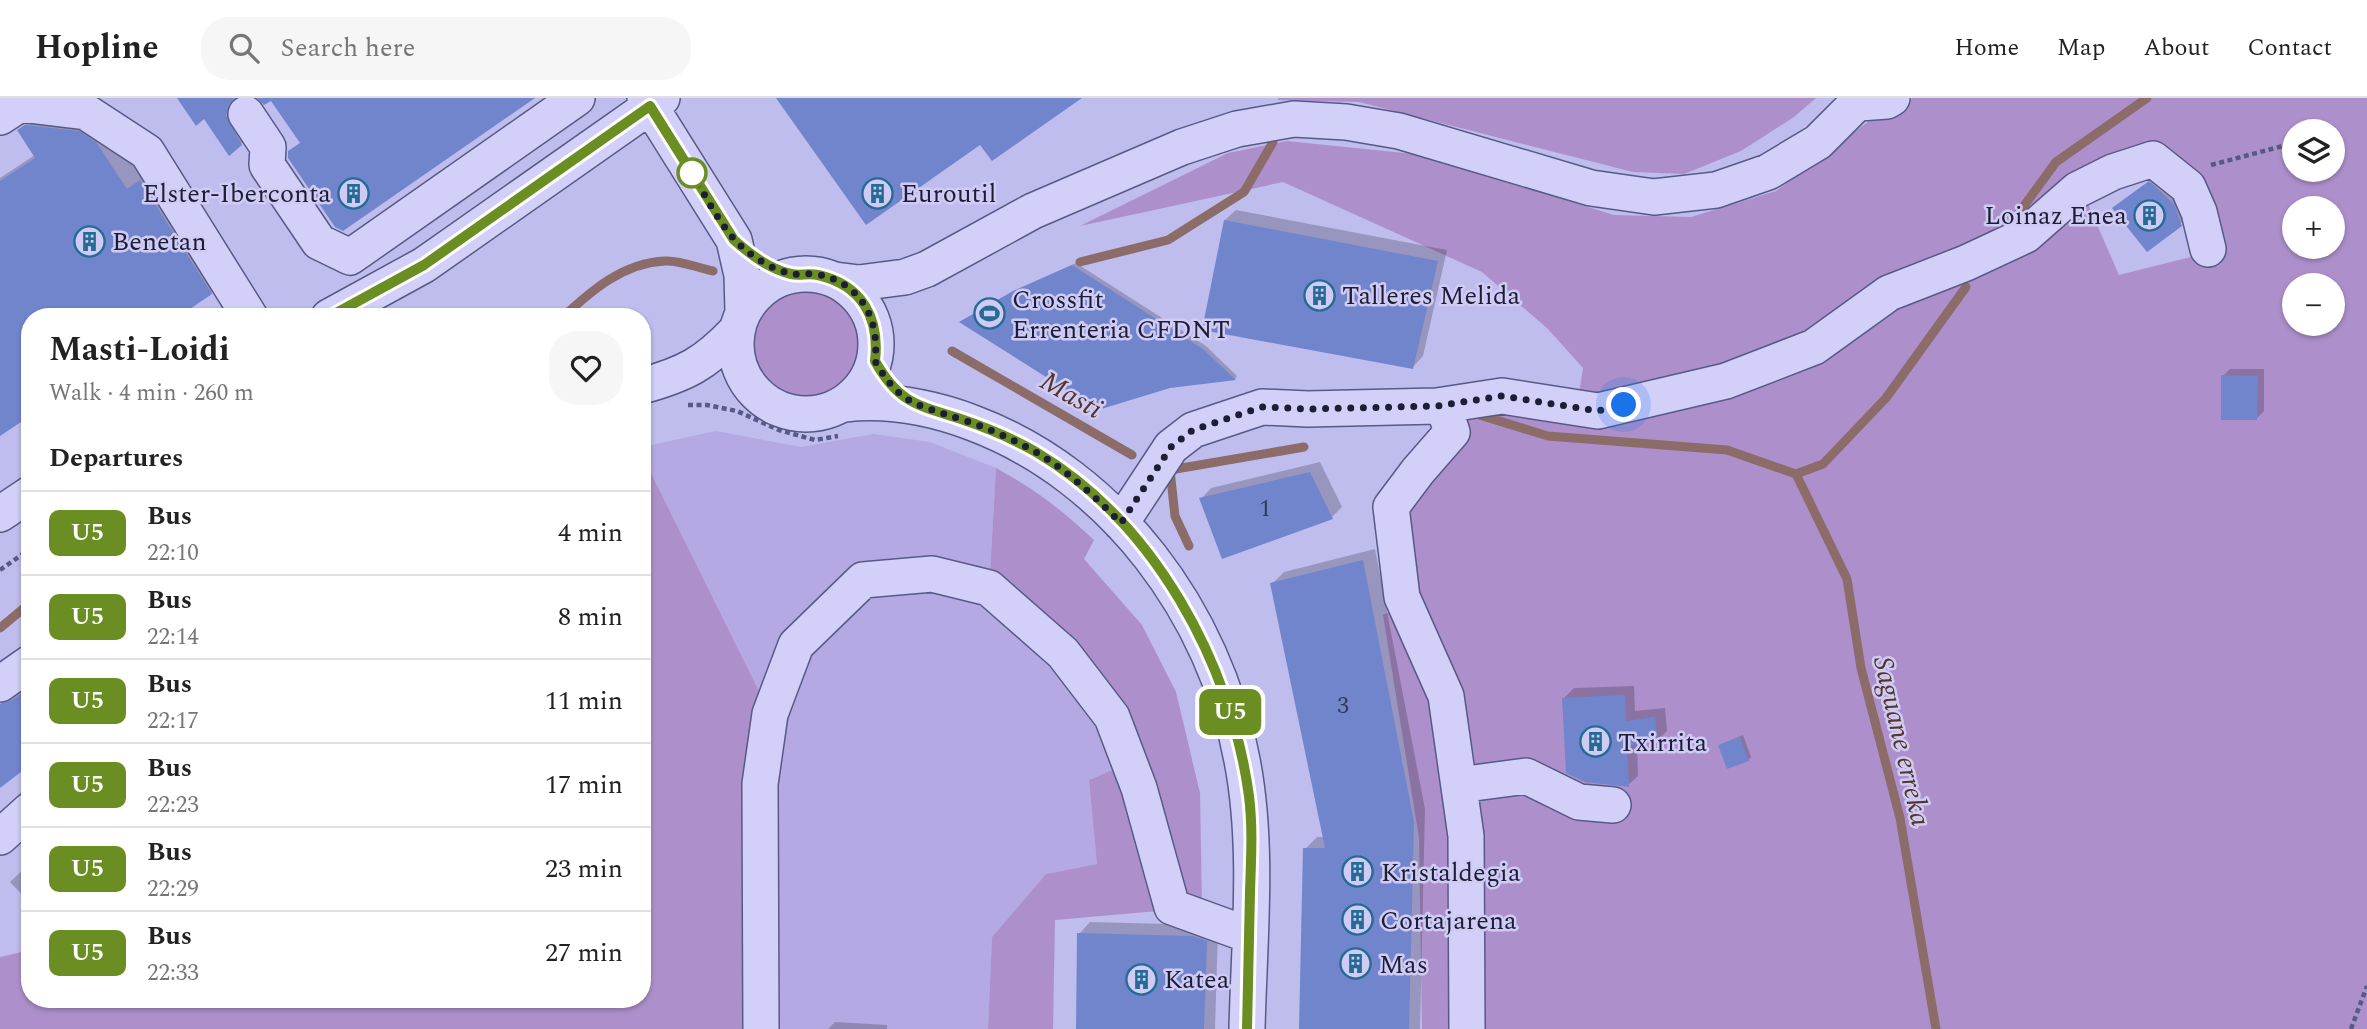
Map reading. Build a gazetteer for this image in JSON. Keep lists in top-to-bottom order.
{
  "water": ["Masti", "Saguane erreka"],
  "places": {
    "building": [
      "Elster-Iberconta",
      "Euroutil",
      "Loinaz Enea",
      "Benetan",
      "Talleres Melida",
      "Txirrita",
      "Kristaldegia",
      "Cortajarena",
      "Mas",
      "Katea"
    ],
    "sports": ["Crossfit Errenteria CFDNT"]
  },
  "lines": ["bus line U5"],
  "house_numbers": ["1", "3"],
  "page": {
    "header": "Hopline",
    "search": "Search here",
    "nav": [
      "Home",
      "Map",
      "About",
      "Contact"
    ],
    "on_map": "U5",
    "map_buttons": ["+", "−"],
    "heading": [
      ["Masti-Loidi", "Walk · 4 min · 260 m"],
      "Departures"
    ],
    "list": [
      {
        "mark": "U5",
        "name": "Bus",
        "note": "22:10",
        "value": "4 min"
      },
      {
        "mark": "U5",
        "name": "Bus",
        "note": "22:14",
        "value": "8 min"
      },
      {
        "mark": "U5",
        "name": "Bus",
        "note": "22:17",
        "value": "11 min"
      },
      {
        "mark": "U5",
        "name": "Bus",
        "note": "22:23",
        "value": "17 min"
      },
      {
        "mark": "U5",
        "name": "Bus",
        "note": "22:29",
        "value": "23 min"
      },
      {
        "mark": "U5",
        "name": "Bus",
        "note": "22:33",
        "value": "27 min"
      }
    ]
  }
}
